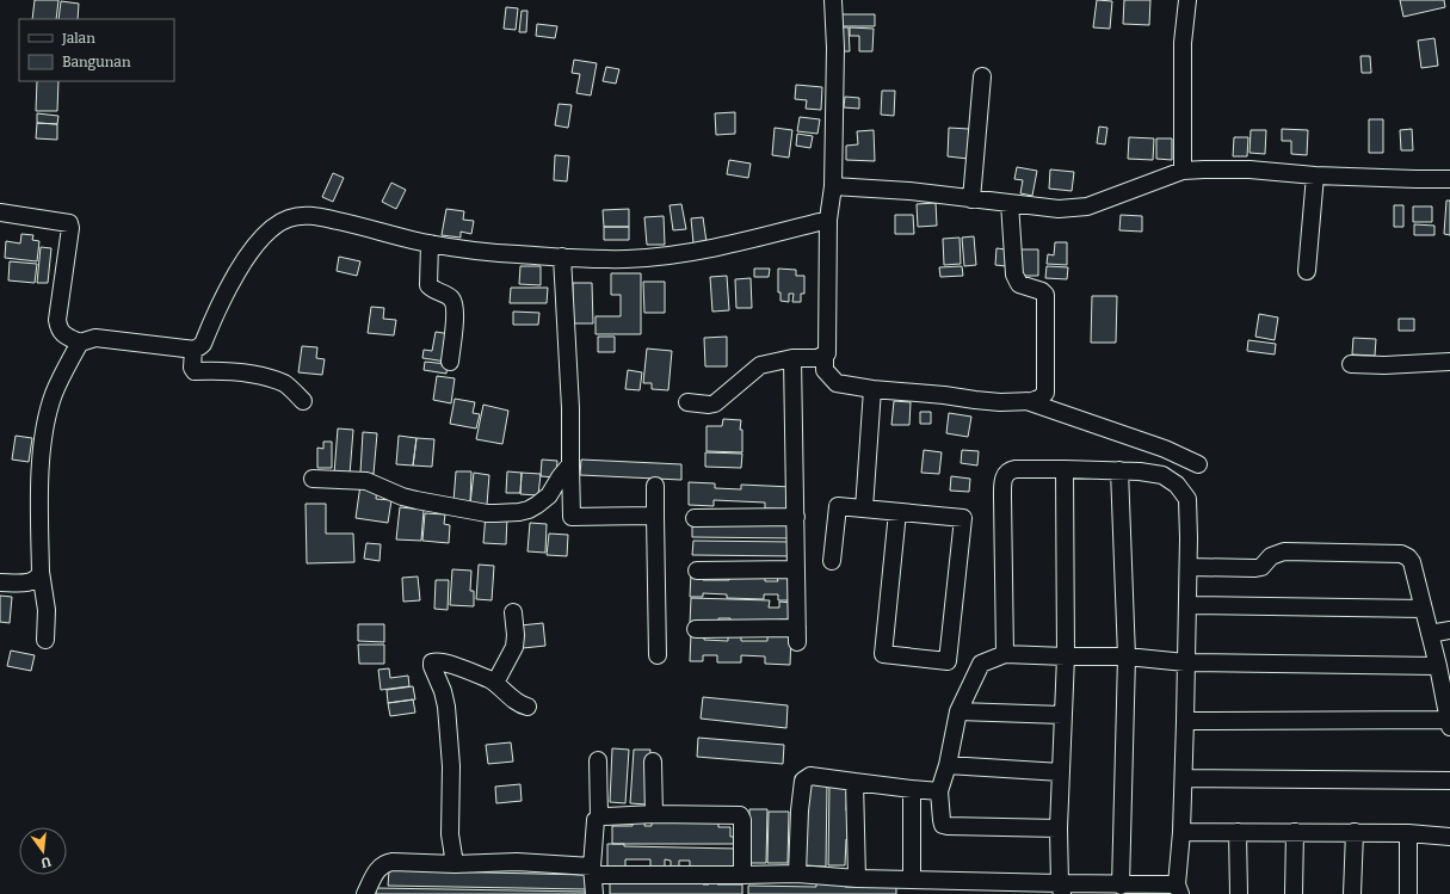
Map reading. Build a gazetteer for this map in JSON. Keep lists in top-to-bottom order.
{
  "legend": ["Jalan", "Bangunan"],
  "north": "bottom"
}
